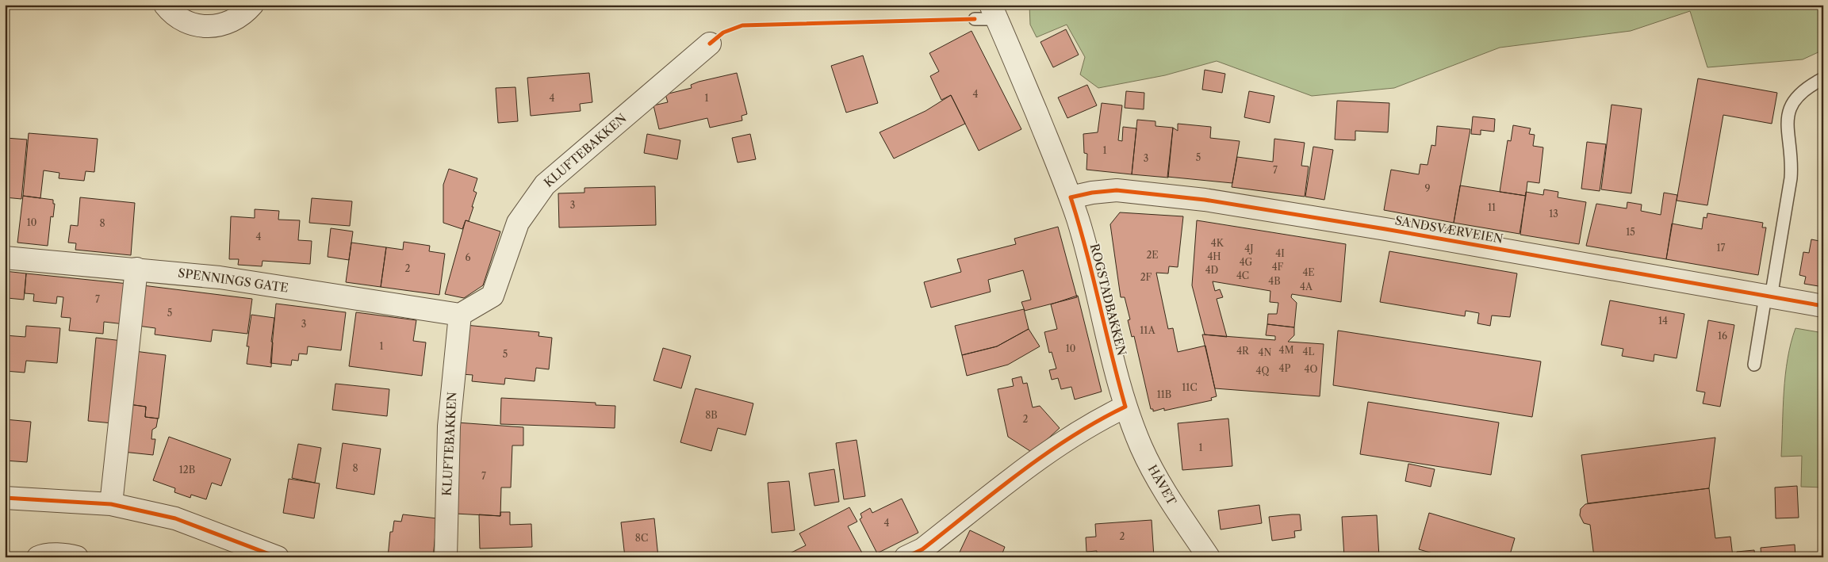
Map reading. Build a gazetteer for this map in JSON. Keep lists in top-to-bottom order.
{
  "streets": {
    "street": [
      "KLUFTEBAKKEN",
      "SANDSVÆRVEIEN",
      "SPENNINGS GATE",
      "ROGSTADBAKKEN",
      "HÅVET"
    ]
  },
  "crossings": [
    ["KLUFTEBAKKEN", "SPENNINGS GATE"],
    ["SANDSVÆRVEIEN", "ROGSTADBAKKEN"],
    ["ROGSTADBAKKEN", "HÅVET"]
  ],
  "house_numbers": [
    "4",
    "4",
    "1",
    "1",
    "5",
    "3",
    "7",
    "9",
    "3",
    "11",
    "13",
    "10",
    "8",
    "15",
    "4",
    "4K",
    "17",
    "4J",
    "4I",
    "2E",
    "4H",
    "6",
    "4G",
    "4F",
    "2",
    "4D",
    "4E",
    "4C",
    "2F",
    "4B",
    "4A",
    "7",
    "5",
    "14",
    "3",
    "11A",
    "16",
    "1",
    "10",
    "4M",
    "4R",
    "4L",
    "4N",
    "5",
    "4P",
    "4O",
    "4Q",
    "11C",
    "11B",
    "8B",
    "2",
    "1",
    "8",
    "12B",
    "7",
    "4",
    "2",
    "8C"
  ]
}
